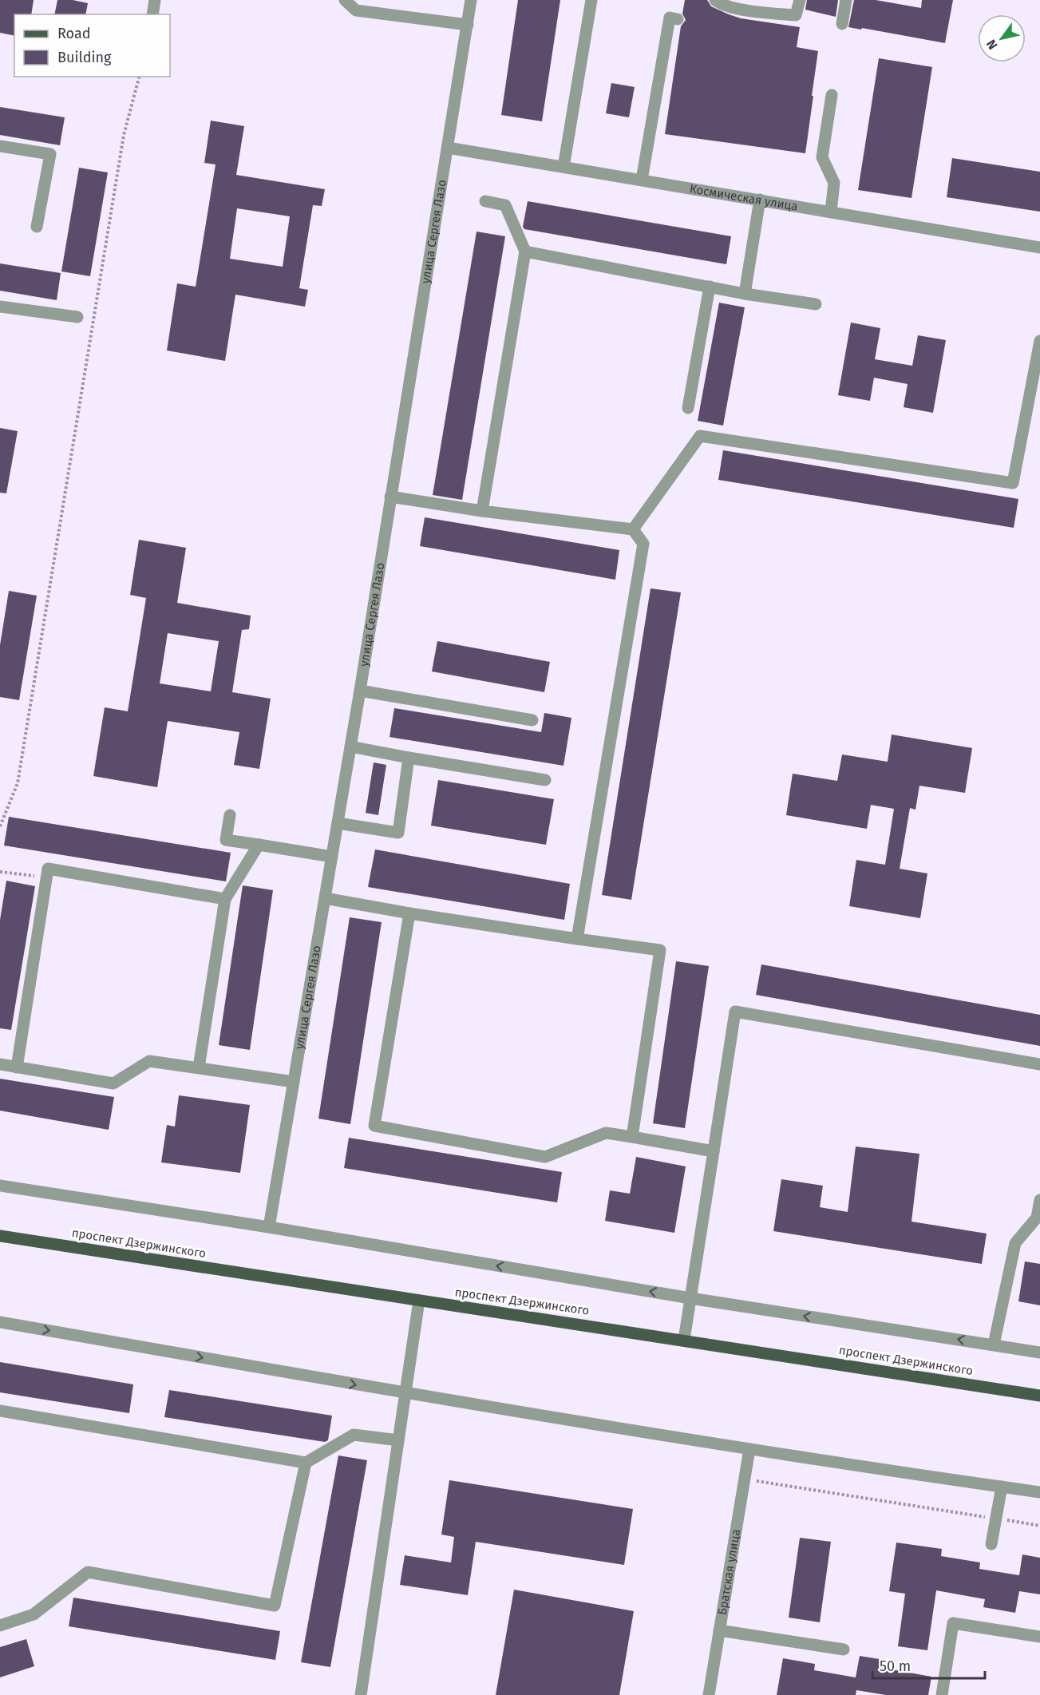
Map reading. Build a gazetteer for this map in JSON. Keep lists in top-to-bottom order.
{
  "streets": {
    "main road": ["проспект Дзержинского"],
    "street": ["Космическая улица", "улица Сергея Лазо", "Братская улица"]
  },
  "crossings": [
    ["Космическая улица", "улица Сергея Лазо"]
  ],
  "legend": ["Road", "Building"],
  "scale_bar": "50 m",
  "north": "bottom left"
}
